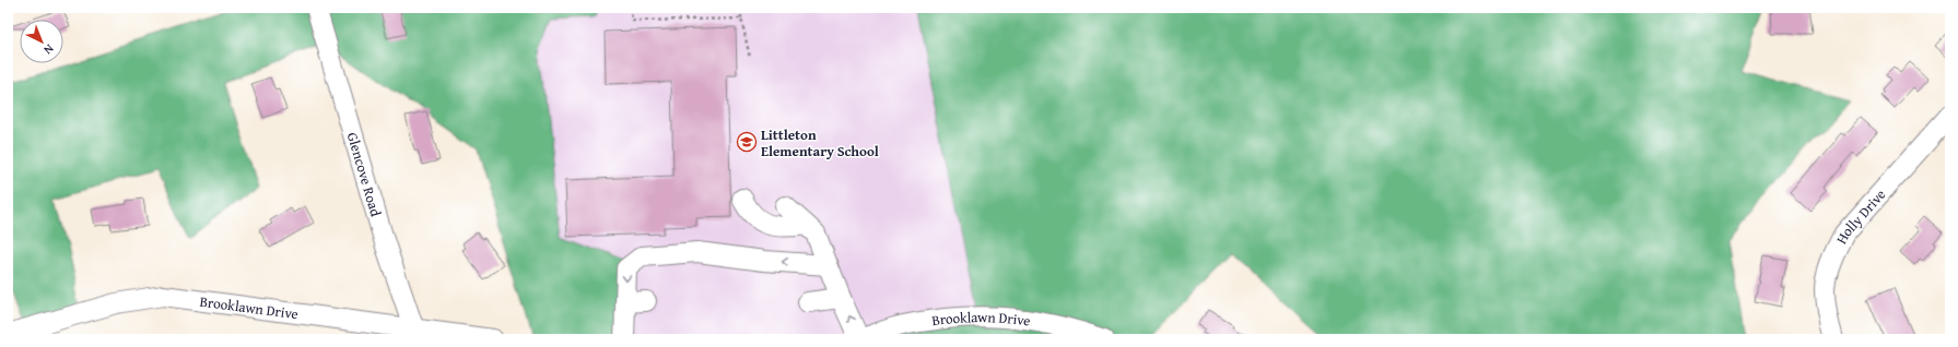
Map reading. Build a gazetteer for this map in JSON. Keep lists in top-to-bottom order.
{
  "streets": {
    "street": ["Glencove Road", "Holly Drive", "Brooklawn Drive"]
  },
  "crossings": [
    ["Glencove Road", "Brooklawn Drive"]
  ],
  "places": {
    "school or university": ["Littleton Elementary School"]
  },
  "north": "bottom right"
}
